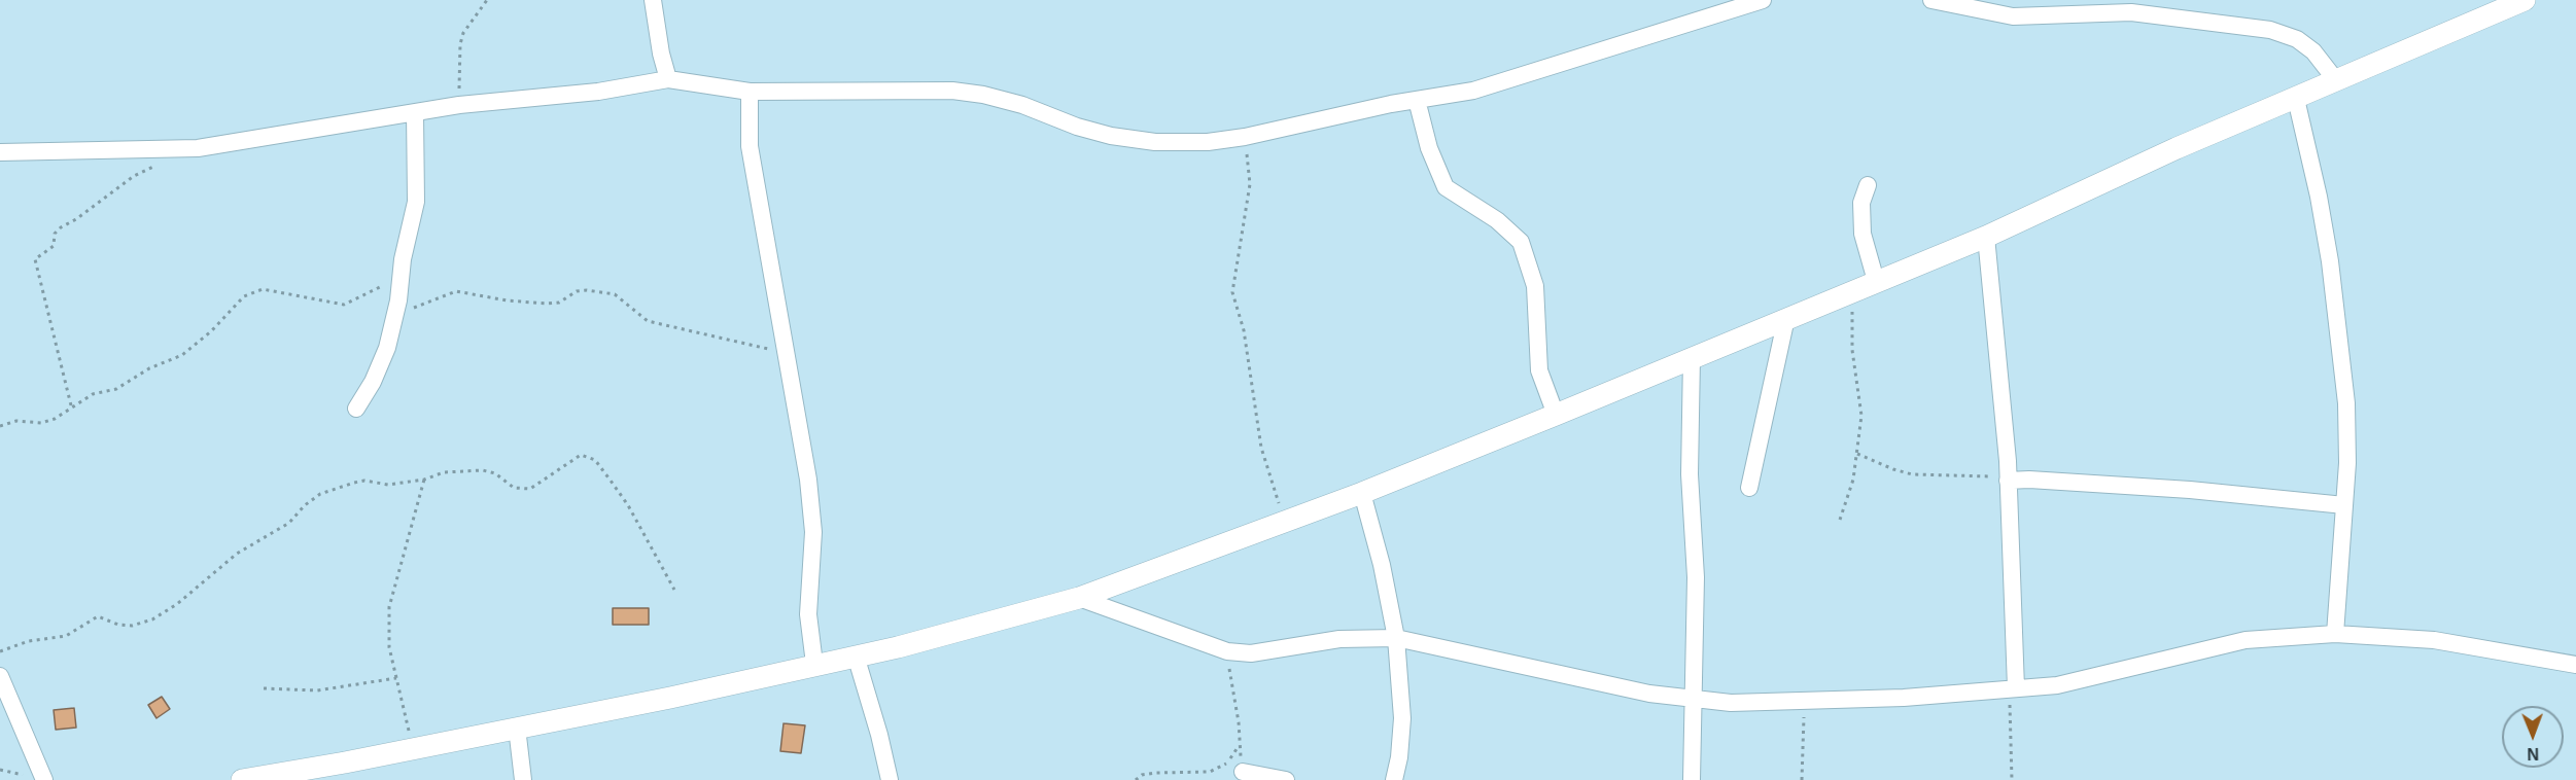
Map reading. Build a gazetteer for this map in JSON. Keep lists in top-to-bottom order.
{
  "north": "bottom"
}
